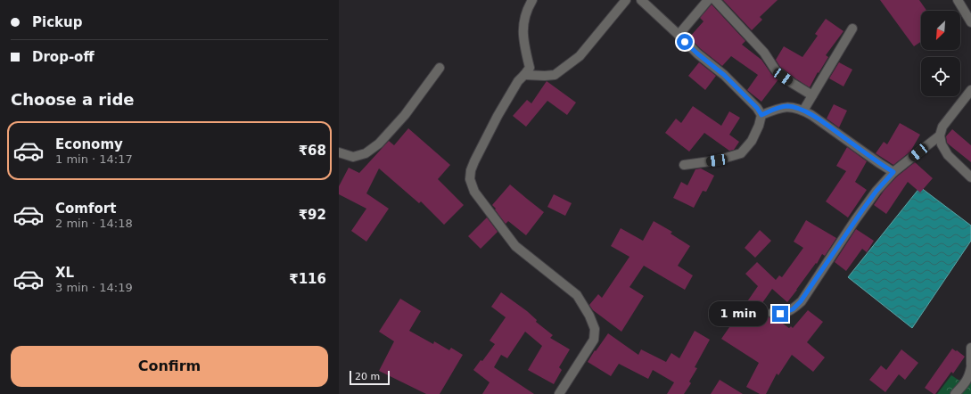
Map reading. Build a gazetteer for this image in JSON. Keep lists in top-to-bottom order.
{
  "scale_bar": "20 m",
  "north": "bottom left",
  "page": {
    "banner": ["Pickup", "Drop-off"],
    "heading": "Choose a ride",
    "list": [
      {
        "name": "Economy",
        "note": "1 min · 14:17",
        "value": "₹68"
      },
      {
        "name": "Comfort",
        "note": "2 min · 14:18",
        "value": "₹92"
      },
      {
        "name": "XL",
        "note": "3 min · 14:19",
        "value": "₹116"
      }
    ],
    "bubble": "1 min",
    "buttons": "Confirm",
    "scale": "20 m"
  }
}
